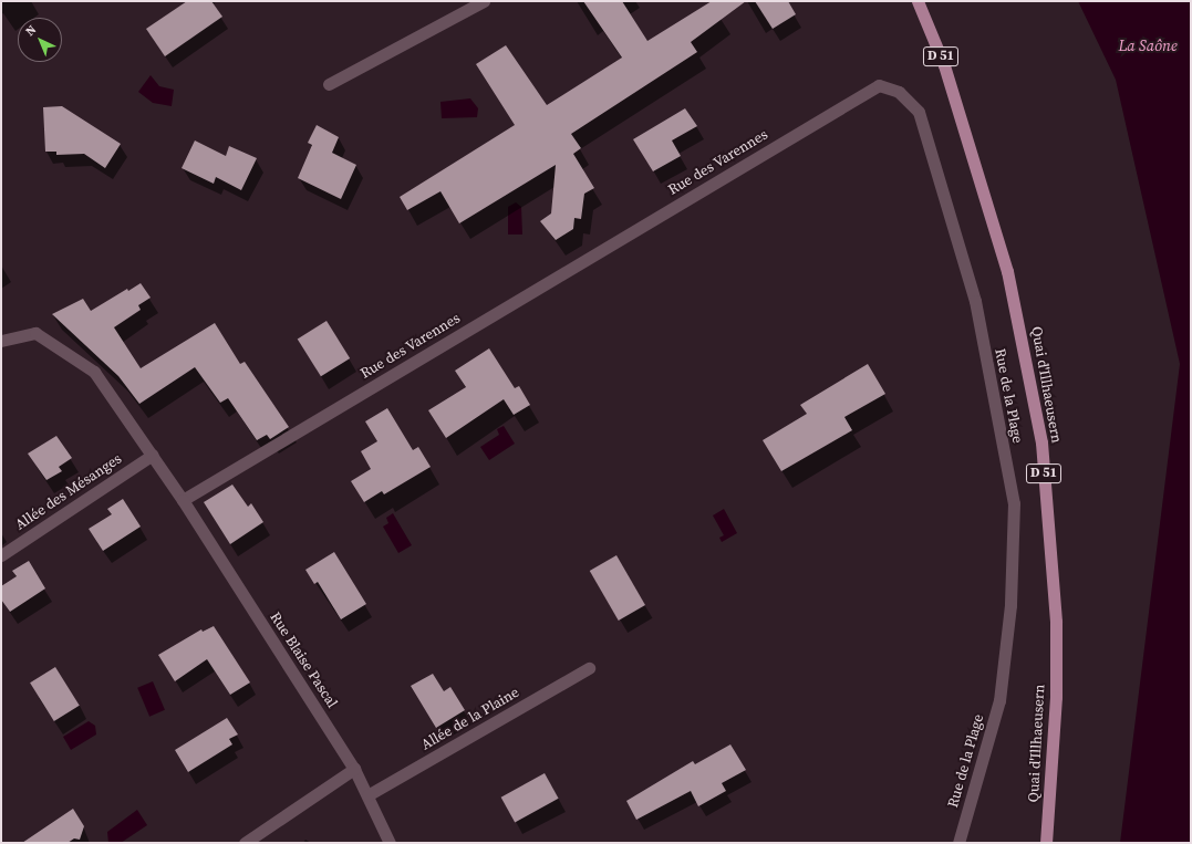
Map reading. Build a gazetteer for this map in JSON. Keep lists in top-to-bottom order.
{
  "streets": {
    "main road": ["D 51", "Quai d'Illhaeusern"],
    "street": [
      "Rue des Varennes",
      "Rue de la Plage",
      "Allée des Mésanges",
      "Rue Blaise Pascal",
      "Allée de la Plaine"
    ]
  },
  "crossings": [
    ["Rue des Varennes", "Rue de la Plage"],
    ["Rue des Varennes", "Rue Blaise Pascal"],
    ["Rue Blaise Pascal", "Allée de la Plaine"]
  ],
  "water": ["La Saône"],
  "north": "top left"
}
